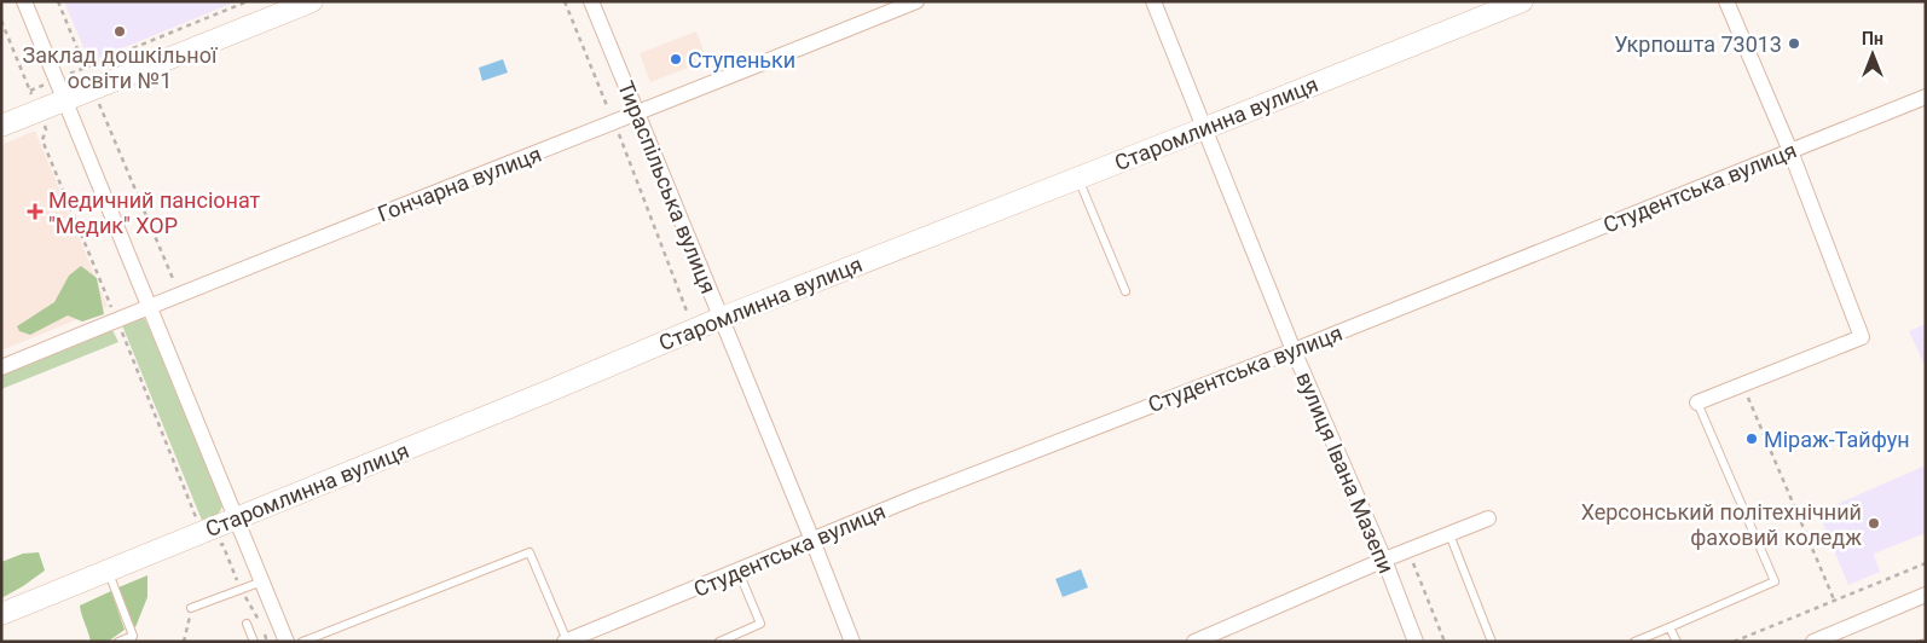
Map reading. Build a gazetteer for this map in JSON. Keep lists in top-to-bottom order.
{
  "streets": {
    "street": [
      "Старомлинна вулиця",
      "Гончарна вулиця",
      "Тираспільська вулиця",
      "Студентська вулиця",
      "вулиця Івана Мазепи"
    ]
  },
  "crossings": [
    ["Старомлинна вулиця", "Тираспільська вулиця"],
    ["Старомлинна вулиця", "вулиця Івана Мазепи"],
    ["Гончарна вулиця", "Тираспільська вулиця"],
    ["Тираспільська вулиця", "Студентська вулиця"],
    ["Студентська вулиця", "вулиця Івана Мазепи"]
  ],
  "places": {
    "other": [
      "Заклад дошкільної освіти №1",
      "Укрпошта 73013",
      "Ступеньки",
      "Міраж-Тайфун",
      "Херсонський політехнічний фаховий коледж"
    ],
    "health": ["Медичний пансіонат \"Медик\" ХОР"]
  },
  "north": "top"
}
